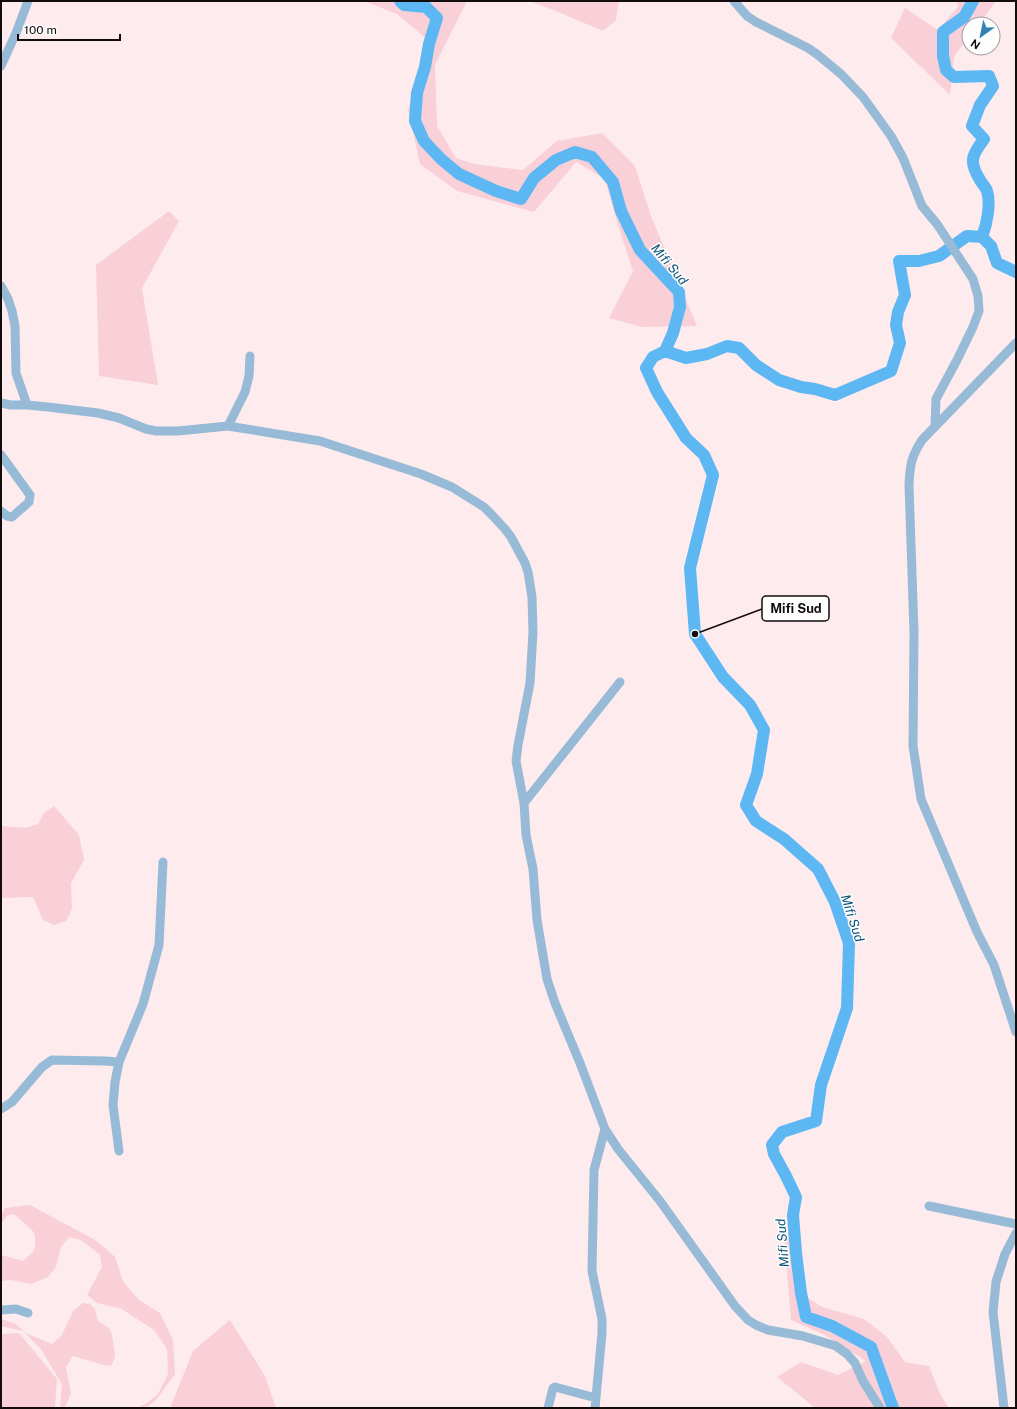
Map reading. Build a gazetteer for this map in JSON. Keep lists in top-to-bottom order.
{
  "water": ["Mifi Sud"],
  "places": ["Mifi Sud"],
  "scale_bar": "100 m",
  "north": "bottom left"
}
